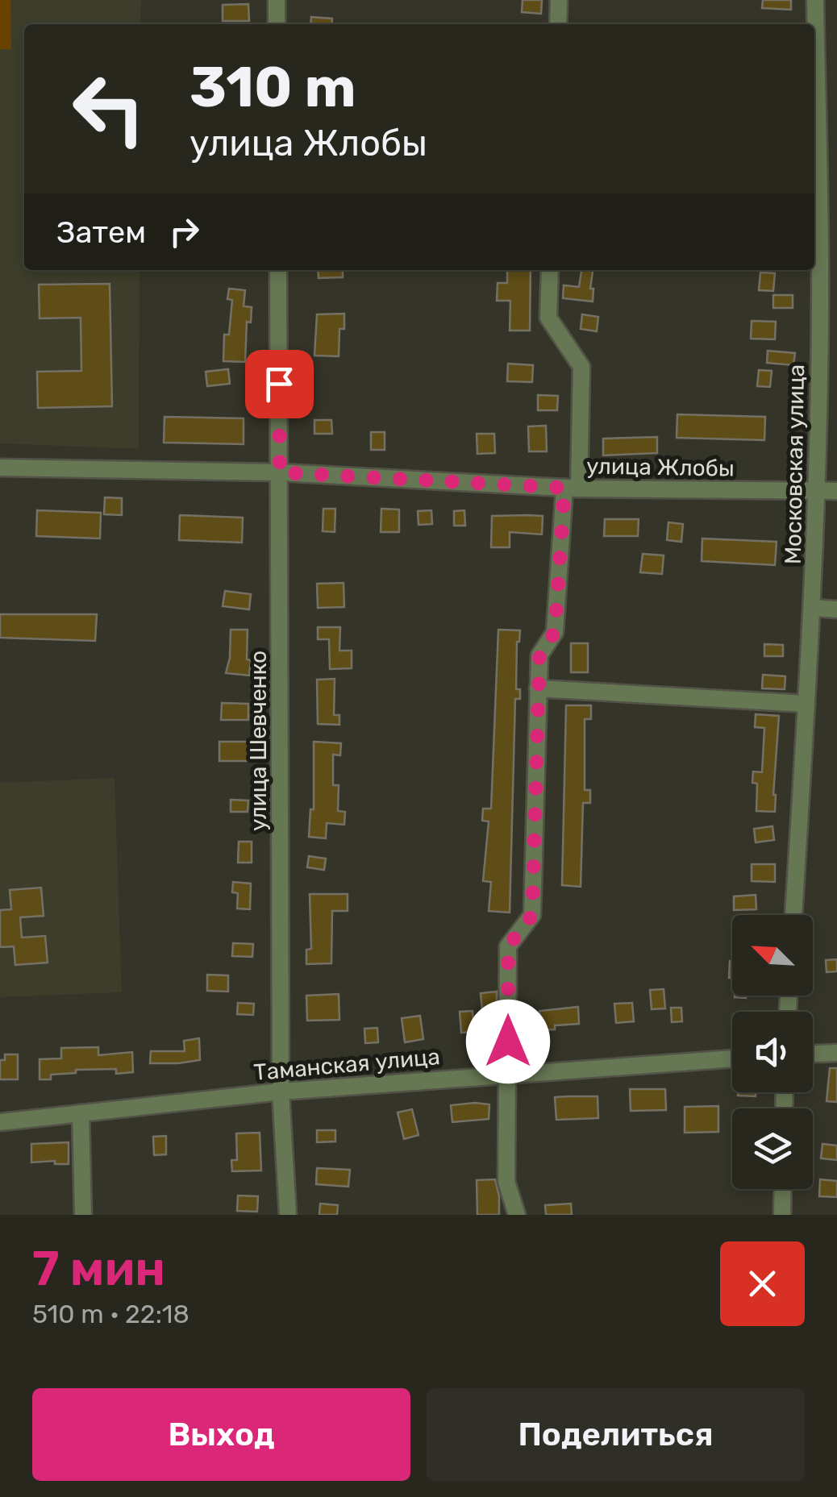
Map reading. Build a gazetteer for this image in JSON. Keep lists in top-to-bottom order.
{
  "streets": {
    "street": [
      "Московская улица",
      "улица Жлобы",
      "улица Шевченко",
      "Таманская улица"
    ]
  },
  "crossings": [
    ["Московская улица", "улица Жлобы"],
    ["улица Жлобы", "улица Шевченко"],
    ["улица Шевченко", "Таманская улица"]
  ],
  "north": "top left",
  "page": {
    "turn": ["310 m", "улица Жлобы"],
    "then": "Затем",
    "heading": ["7 мин", "510 m · 22:18"],
    "buttons": ["Выход", "Поделиться"]
  }
}
